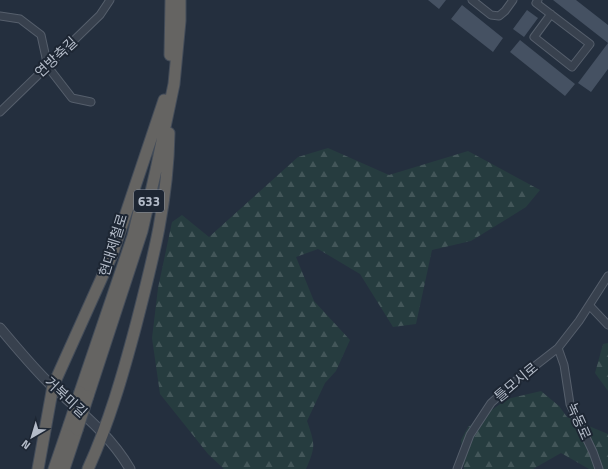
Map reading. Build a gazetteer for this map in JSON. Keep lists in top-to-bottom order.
{
  "streets": {
    "highway": ["633", "현대제철로"],
    "street": [
      "연방축길",
      "틀모시로",
      "거북미길",
      "녹동로"
    ]
  },
  "crossings": [
    ["틀모시로", "녹동로"]
  ],
  "north": "bottom left"
}
